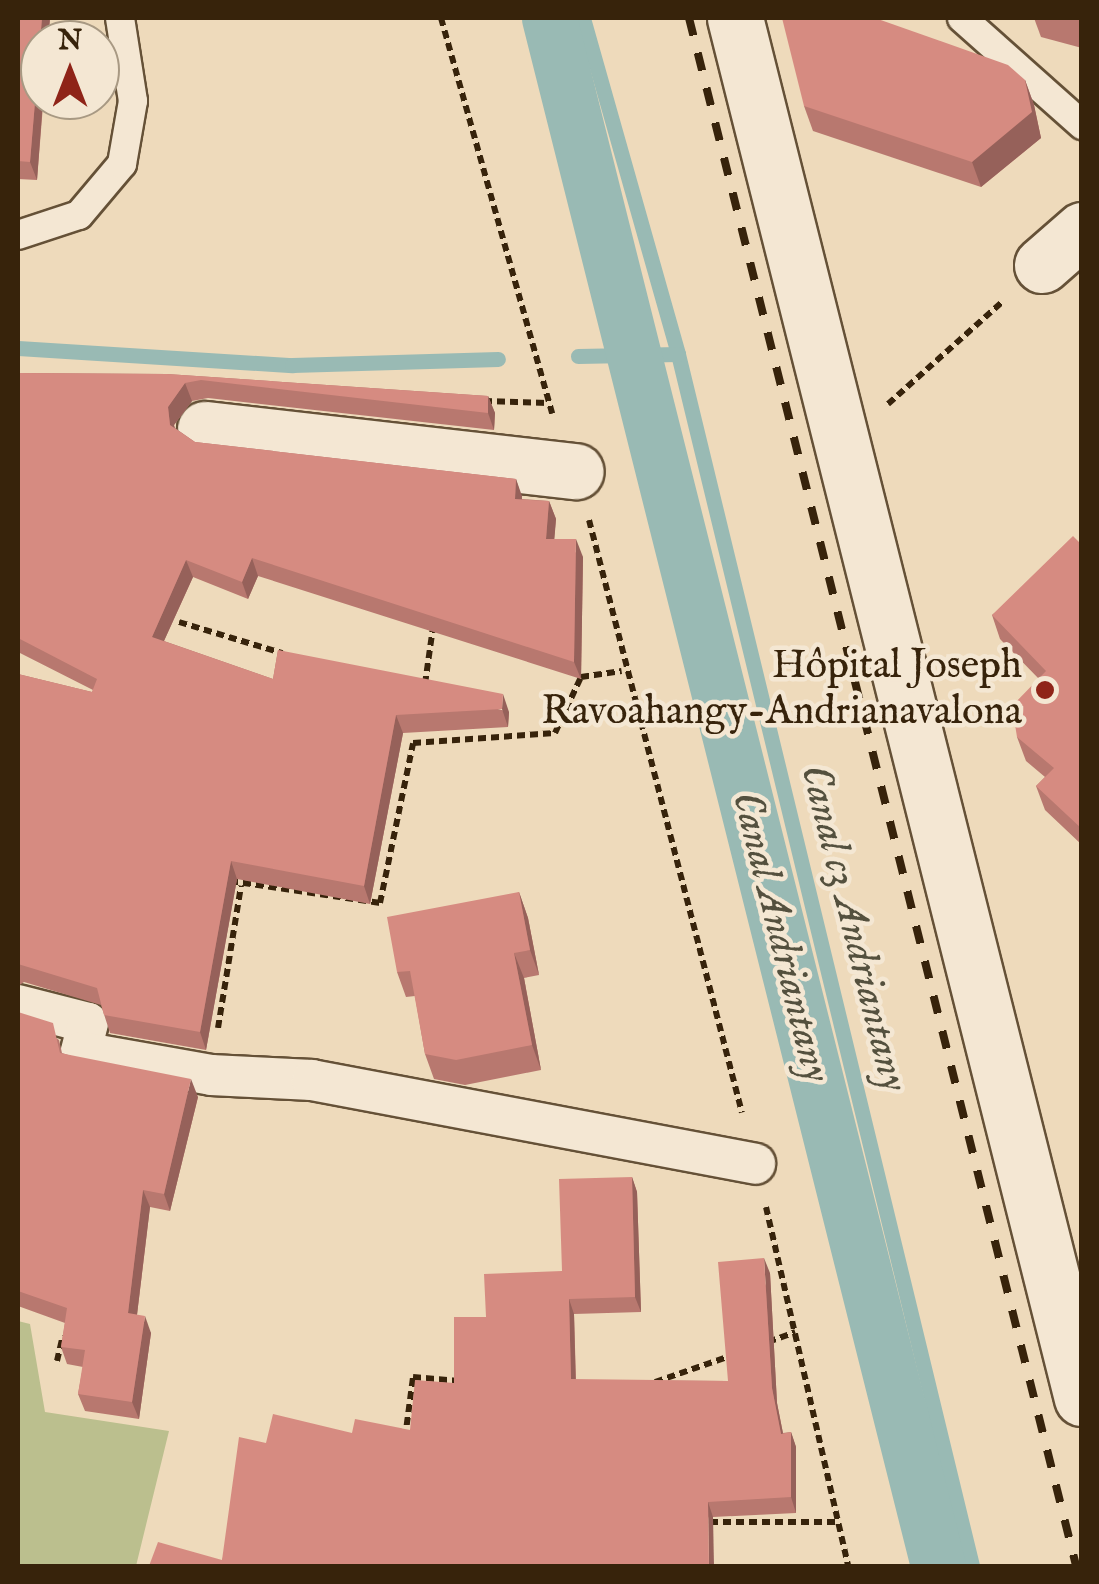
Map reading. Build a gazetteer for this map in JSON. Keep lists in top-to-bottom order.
{
  "water": ["Canal c3 Andriantany", "Canal Andriantany"],
  "places": ["Hôpital Joseph Ravoahangy-Andrianavalona"],
  "north": "top"
}
